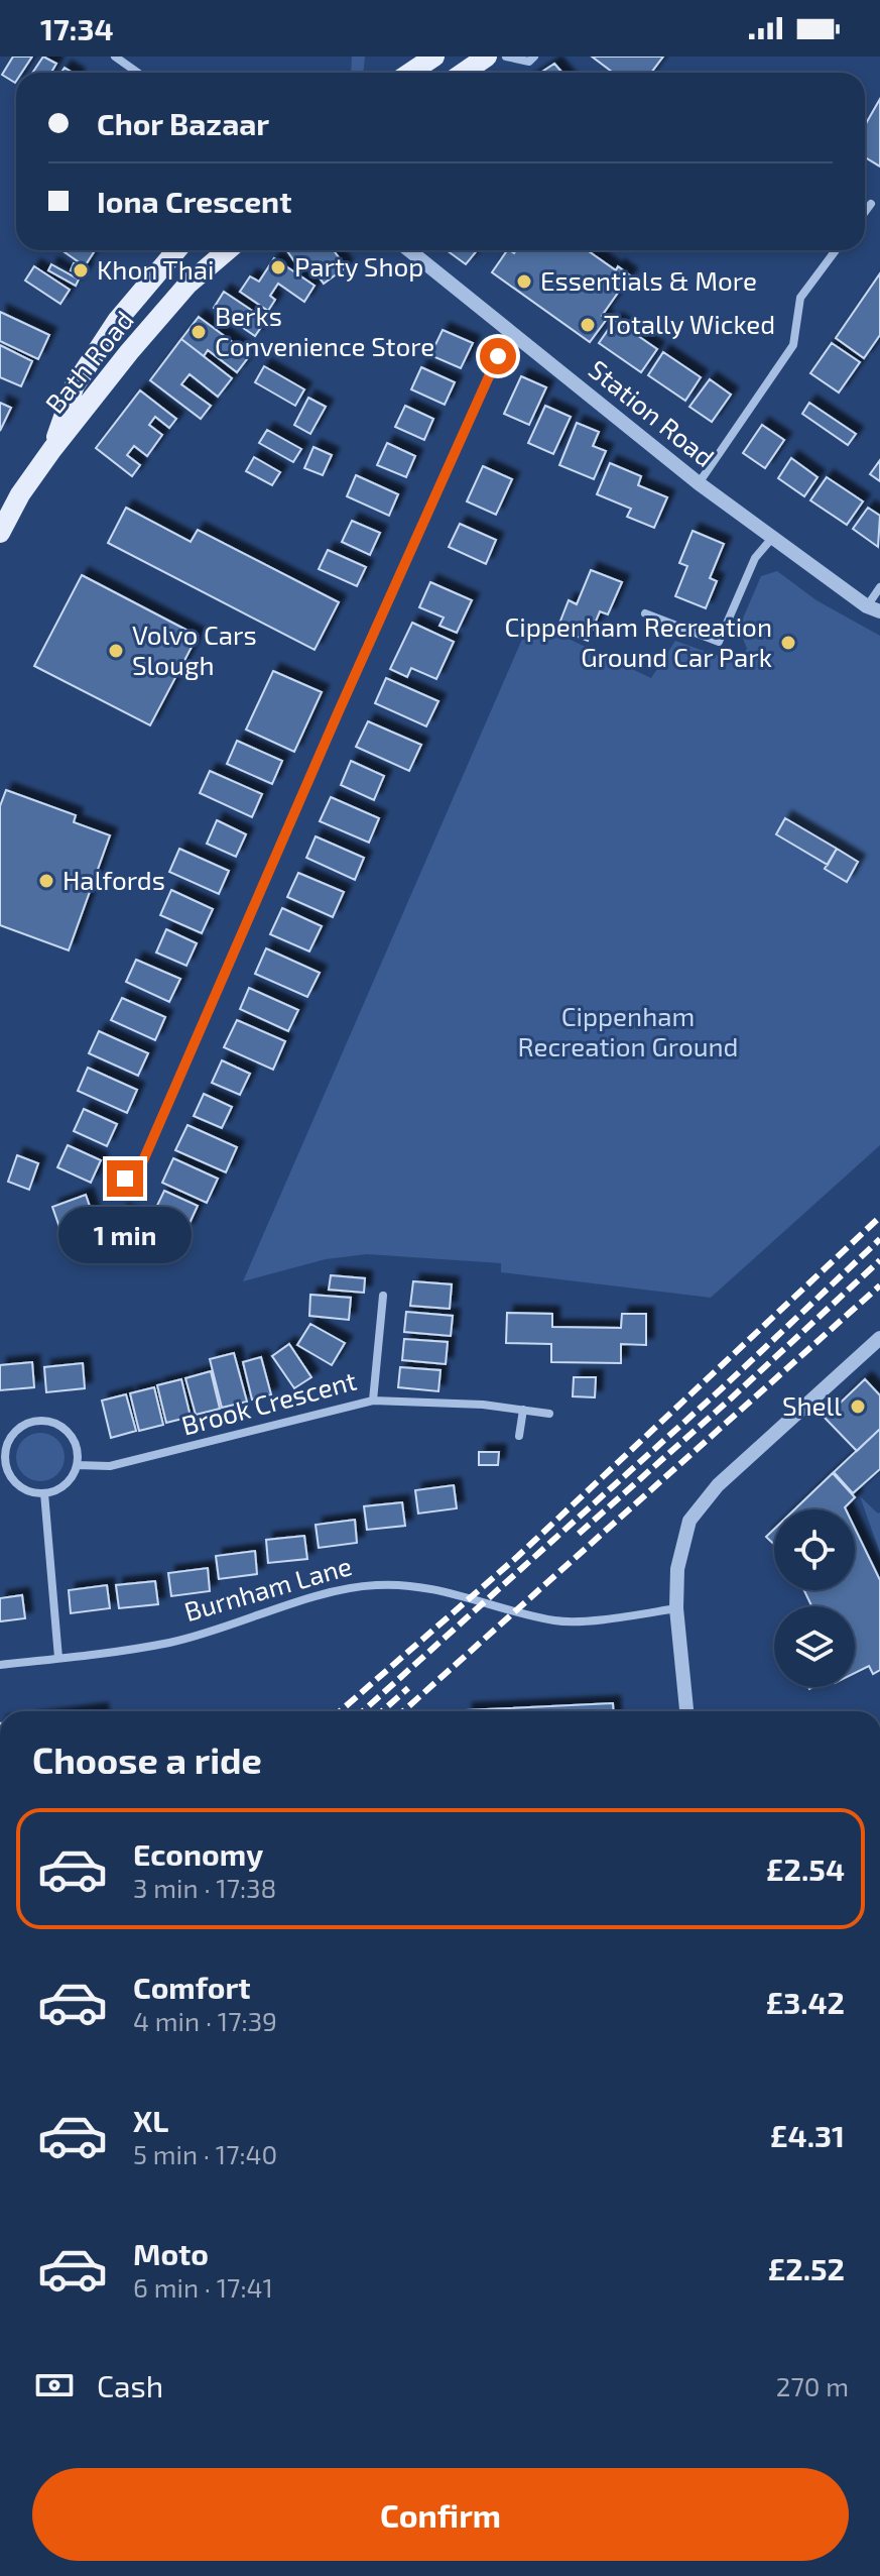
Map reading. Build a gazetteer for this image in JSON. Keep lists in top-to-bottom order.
{
  "streets": {
    "main road": ["Bath Road"],
    "street": ["Station Road", "Brook Crescent", "Burnham Lane"]
  },
  "parks": ["Cippenham Recreation Ground"],
  "places": [
    "Party Shop",
    "Khon Thai",
    "Essentials & More",
    "Totally Wicked",
    "Berks Convenience Store",
    "Cippenham Recreation Ground Car Park",
    "Volvo Cars Slough",
    "Halfords",
    "Shell"
  ],
  "page": {
    "status": "17:34",
    "banner": ["Chor Bazaar", "Iona Crescent"],
    "bubble": "1 min",
    "heading": "Choose a ride",
    "list": [
      {
        "name": "Economy",
        "note": "3 min · 17:38",
        "value": "£2.54"
      },
      {
        "name": "Comfort",
        "note": "4 min · 17:39",
        "value": "£3.42"
      },
      {
        "name": "XL",
        "note": "5 min · 17:40",
        "value": "£4.31"
      },
      {
        "name": "Moto",
        "note": "6 min · 17:41",
        "value": "£2.52"
      }
    ],
    "pay": ["Cash", "270 m"],
    "buttons": "Confirm"
  }
}
